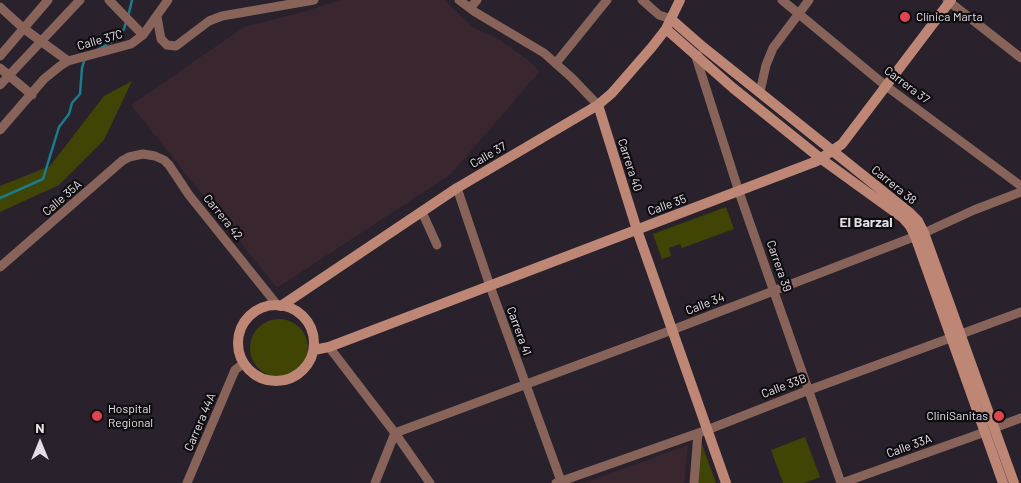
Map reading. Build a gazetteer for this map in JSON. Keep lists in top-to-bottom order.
{
  "streets": {
    "street": [
      "Calle 37C",
      "Carrera 37",
      "Calle 37",
      "Carrera 40",
      "Carrera 38",
      "Calle 35A",
      "Calle 35",
      "Carrera 42",
      "Carrera 39",
      "Calle 34",
      "Carrera 41",
      "Calle 33B",
      "Carrera 44A",
      "Calle 33A"
    ]
  },
  "crossings": [
    ["Carrera 37", "Calle 35"],
    ["Calle 37", "Carrera 40"],
    ["Calle 37", "Carrera 38"],
    ["Calle 37", "Calle 35"],
    ["Calle 37", "Carrera 42"],
    ["Calle 37", "Carrera 41"],
    ["Calle 37", "Carrera 44A"],
    ["Carrera 40", "Calle 35"],
    ["Carrera 40", "Calle 34"],
    ["Carrera 40", "Calle 33B"],
    ["Carrera 38", "Calle 35"],
    ["Carrera 38", "Carrera 39"],
    ["Carrera 38", "Calle 34"],
    ["Carrera 38", "Calle 33B"],
    ["Carrera 38", "Calle 33A"],
    ["Calle 35A", "Carrera 42"],
    ["Calle 35", "Carrera 42"],
    ["Calle 35", "Carrera 39"],
    ["Calle 35", "Carrera 41"],
    ["Calle 35", "Carrera 44A"],
    ["Carrera 42", "Carrera 44A"],
    ["Carrera 39", "Calle 34"],
    ["Carrera 39", "Calle 33B"],
    ["Carrera 39", "Calle 33A"],
    ["Calle 34", "Carrera 41"],
    ["Carrera 41", "Calle 33B"]
  ],
  "districts": ["El Barzal"],
  "places": ["Clínica Marta", "Hospital Regional", "CliniSanitas"],
  "north": "top"
}
